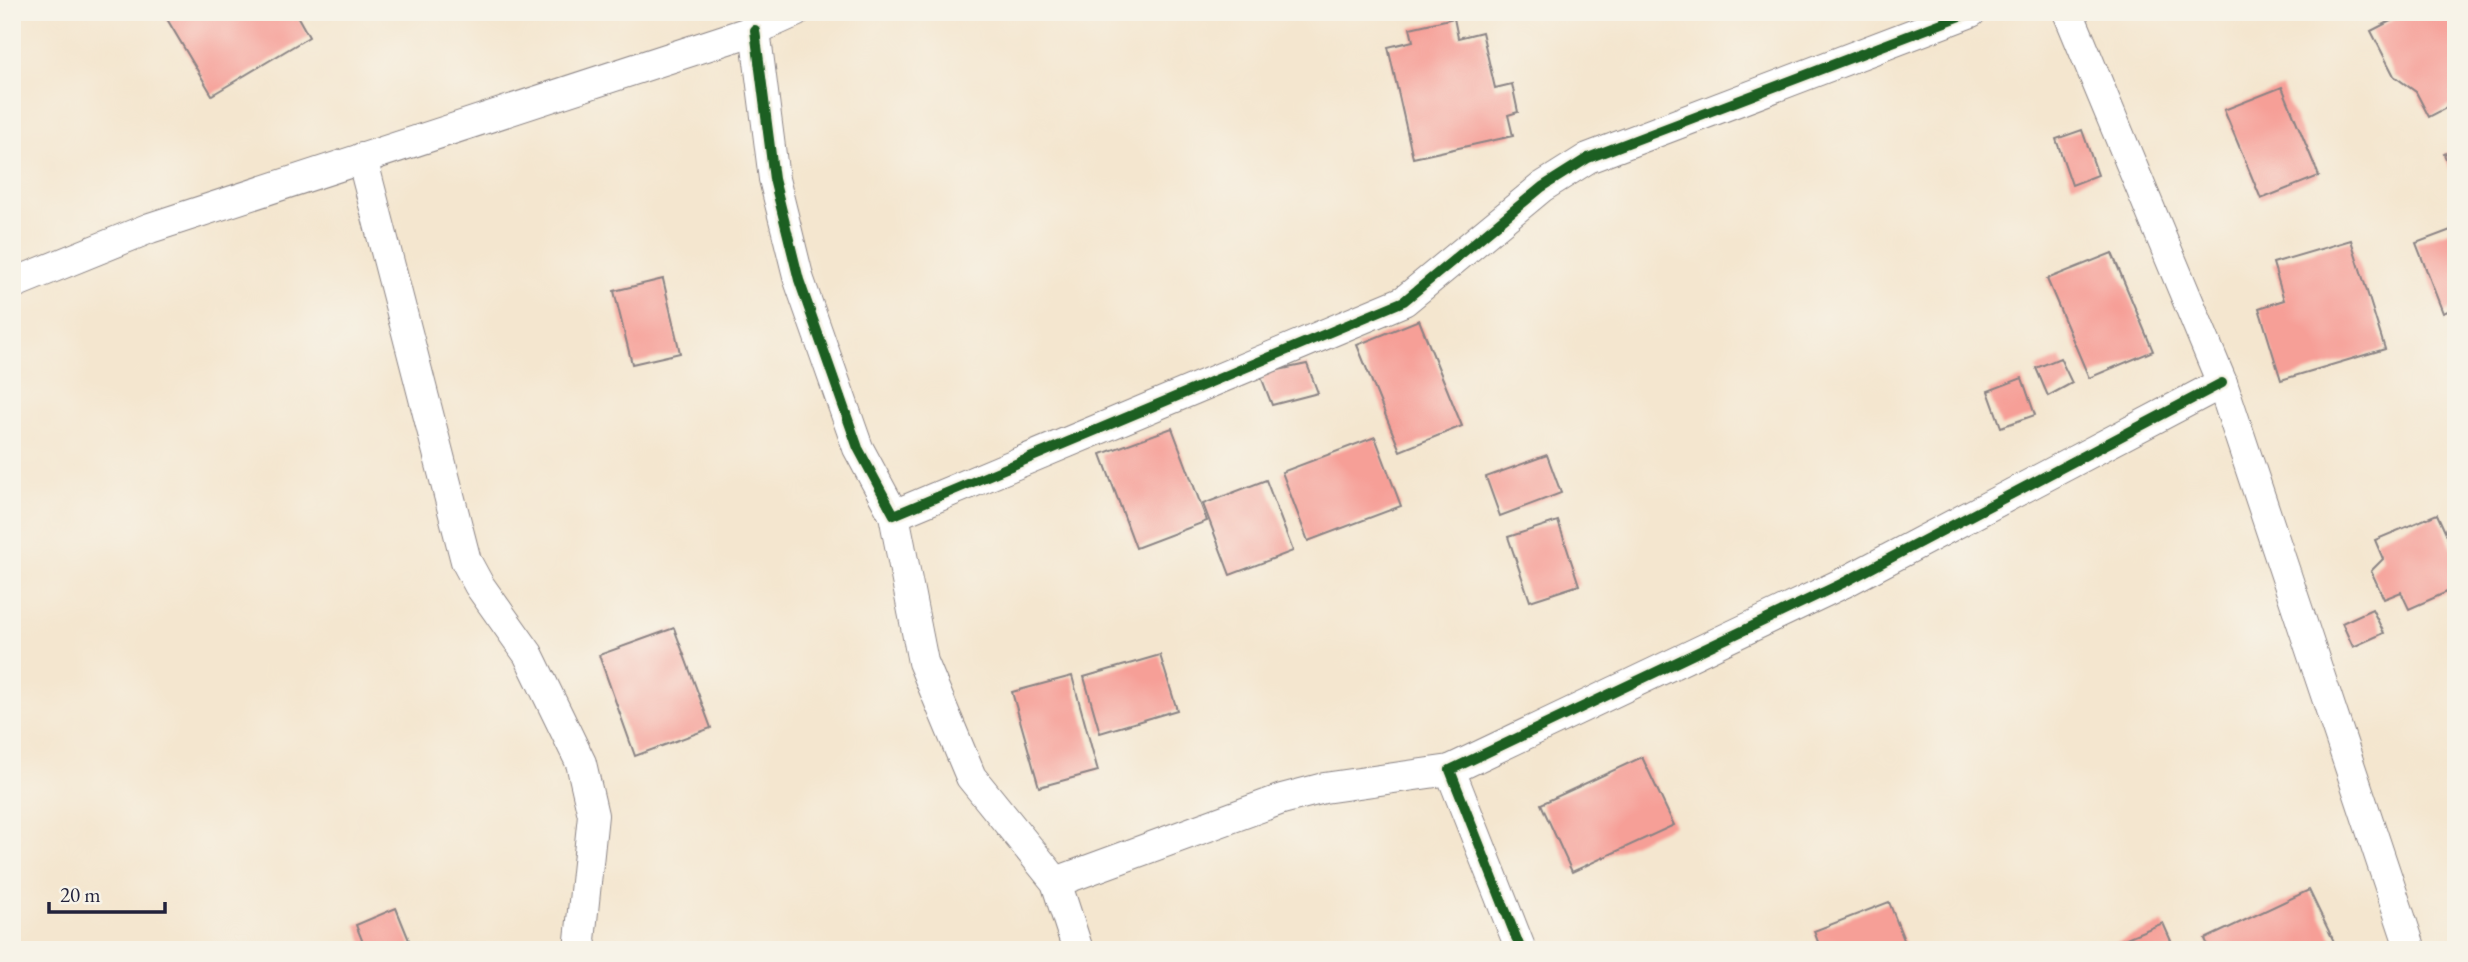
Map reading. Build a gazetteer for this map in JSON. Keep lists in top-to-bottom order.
{
  "scale_bar": "20 m"
}
